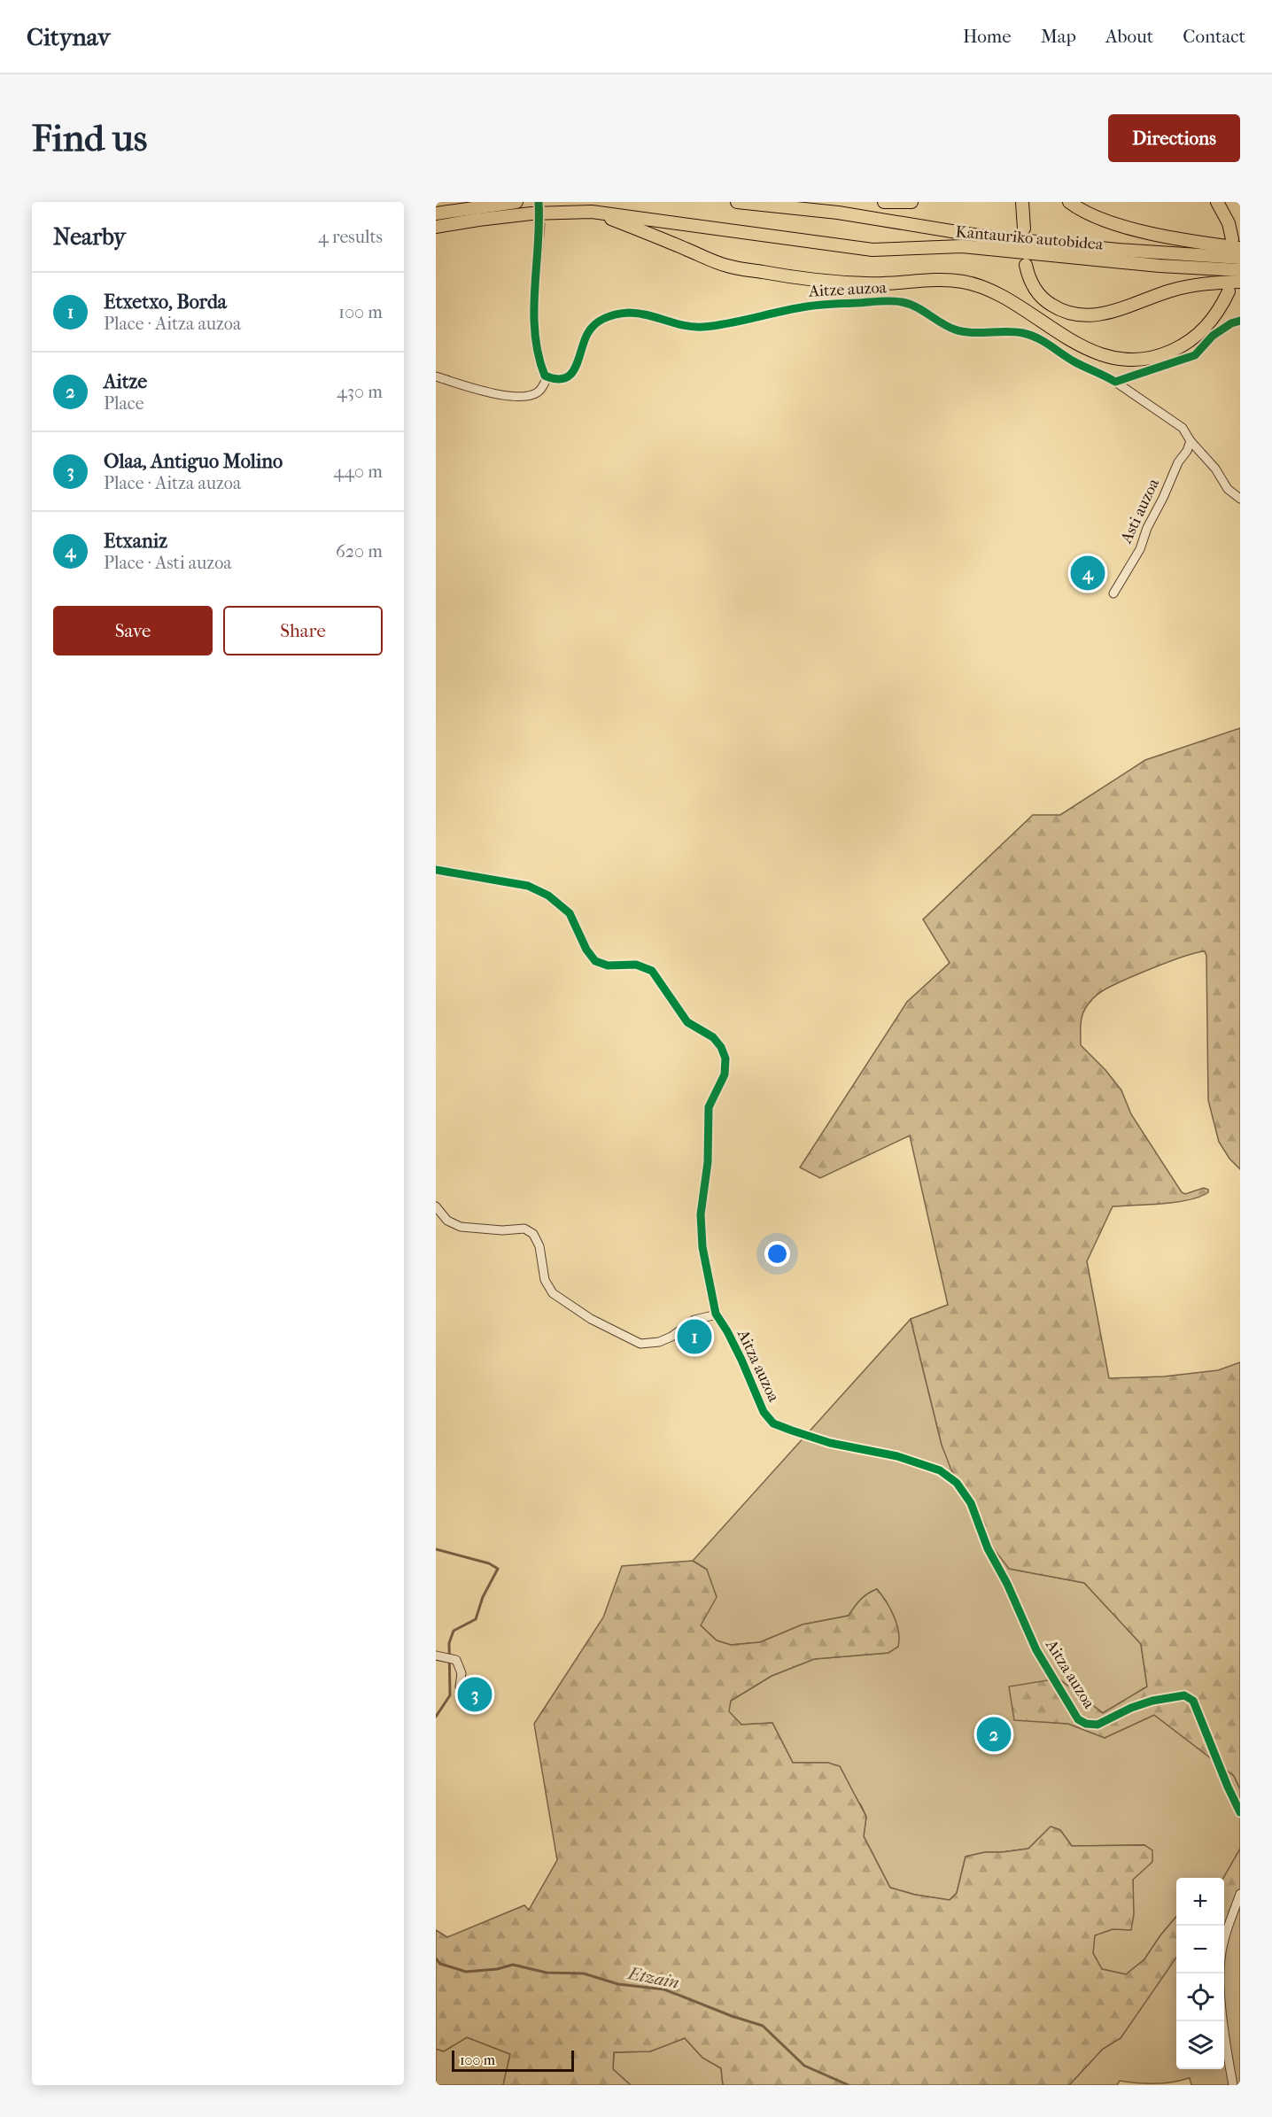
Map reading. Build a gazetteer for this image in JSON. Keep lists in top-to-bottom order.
{
  "streets": {
    "highway": ["Kantauriko autobidea"],
    "street": ["Aitze auzoa", "Asti auzoa", "Aitza auzoa"]
  },
  "water": ["Etzain"],
  "scale_bar": "100 m",
  "page": {
    "header": "Citynav",
    "nav": [
      "Home",
      "Map",
      "About",
      "Contact"
    ],
    "buttons": [
      "Directions",
      ["Save", "Share"]
    ],
    "title": "Find us",
    "heading": ["Nearby", "4 results"],
    "list": [
      {
        "mark": "1",
        "name": "Etxetxo, Borda",
        "note": "Place · Aitza auzoa",
        "value": "100 m"
      },
      {
        "mark": "2",
        "name": "Aitze",
        "note": "Place",
        "value": "430 m"
      },
      {
        "mark": "3",
        "name": "Olaa, Antiguo Molino",
        "note": "Place · Aitza auzoa",
        "value": "440 m"
      },
      {
        "mark": "4",
        "name": "Etxaniz",
        "note": "Place · Asti auzoa",
        "value": "620 m"
      }
    ],
    "pins": [
      "4",
      "1",
      "3",
      "2"
    ],
    "map_buttons": ["+", "−"],
    "scale": "100 m"
  }
}
